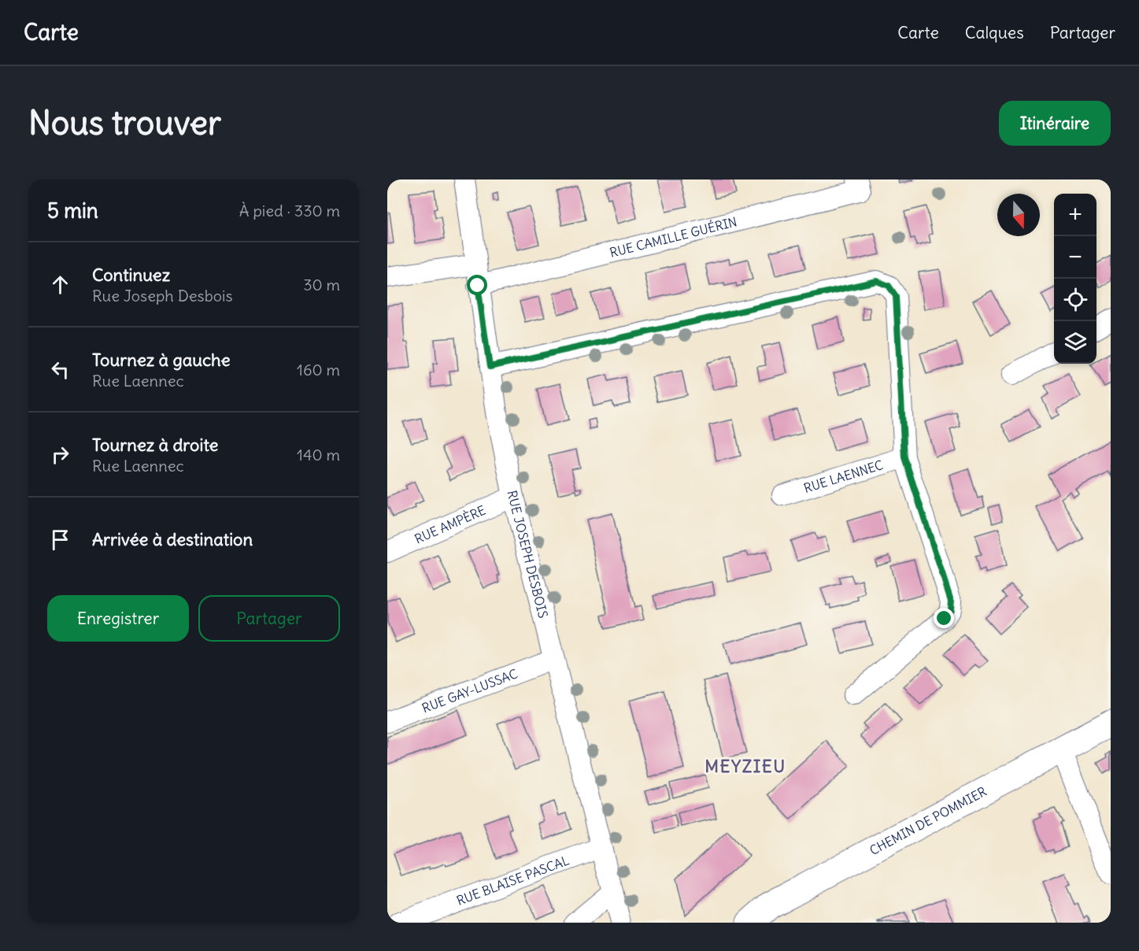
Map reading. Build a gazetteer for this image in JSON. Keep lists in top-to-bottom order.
{
  "streets": {
    "street": [
      "RUE CAMILLE GUÉRIN",
      "RUE LAENNEC",
      "RUE AMPÈRE",
      "RUE JOSEPH DESBOIS",
      "RUE GAY-LUSSAC",
      "CHEMIN DE POMMIER",
      "RUE BLAISE PASCAL"
    ]
  },
  "crossings": [
    ["RUE CAMILLE GUÉRIN", "RUE JOSEPH DESBOIS"],
    ["RUE AMPÈRE", "RUE JOSEPH DESBOIS"],
    ["RUE JOSEPH DESBOIS", "RUE GAY-LUSSAC"],
    ["RUE JOSEPH DESBOIS", "RUE BLAISE PASCAL"]
  ],
  "districts": ["MEYZIEU"],
  "north": "bottom",
  "page": {
    "header": "Carte",
    "nav": ["Carte", "Calques", "Partager"],
    "buttons": [
      "Itinéraire",
      ["Enregistrer", "Partager"]
    ],
    "title": "Nous trouver",
    "heading": ["5 min", "À pied · 330 m"],
    "map_buttons": ["+", "−"],
    "list": [
      ["Continuez", "Rue Joseph Desbois", "30 m"],
      ["Tournez à gauche", "Rue Laennec", "160 m"],
      ["Tournez à droite", "Rue Laennec", "140 m"],
      "Arrivée à destination"
    ]
  }
}
